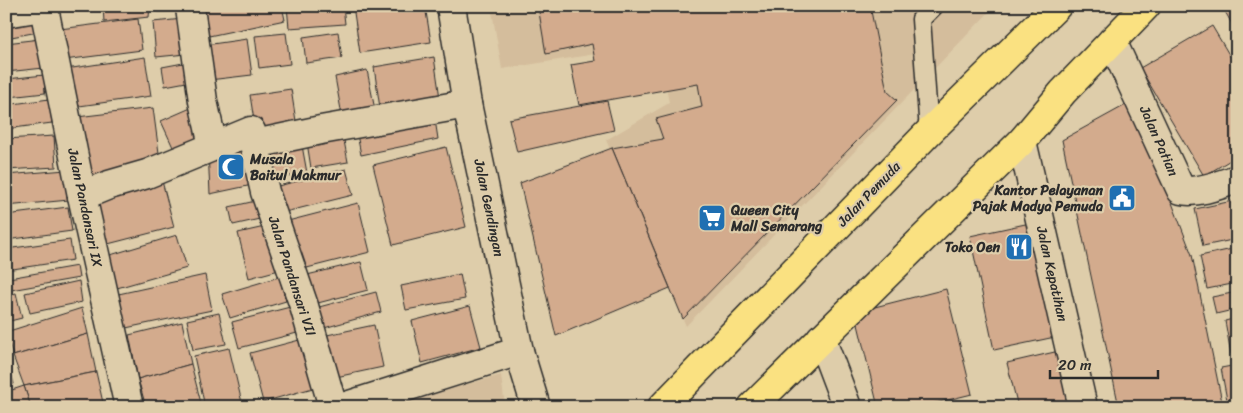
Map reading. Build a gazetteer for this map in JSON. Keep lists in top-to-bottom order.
{
  "streets": {
    "main road": ["Jalan Pemuda"],
    "street": [
      "Jalan Patian",
      "Jalan Pandansari IX",
      "Jalan Gendingan",
      "Jalan Kepatihan",
      "Jalan Pandansari VII"
    ]
  },
  "places": {
    "mosque": ["Musala Baitul Makmur"],
    "public building": ["Kantor Pelayanan Pajak Madya Pemuda"],
    "supermarket": ["Queen City Mall Semarang"],
    "restaurant": ["Toko Oen"]
  },
  "scale_bar": "20 m"
}
